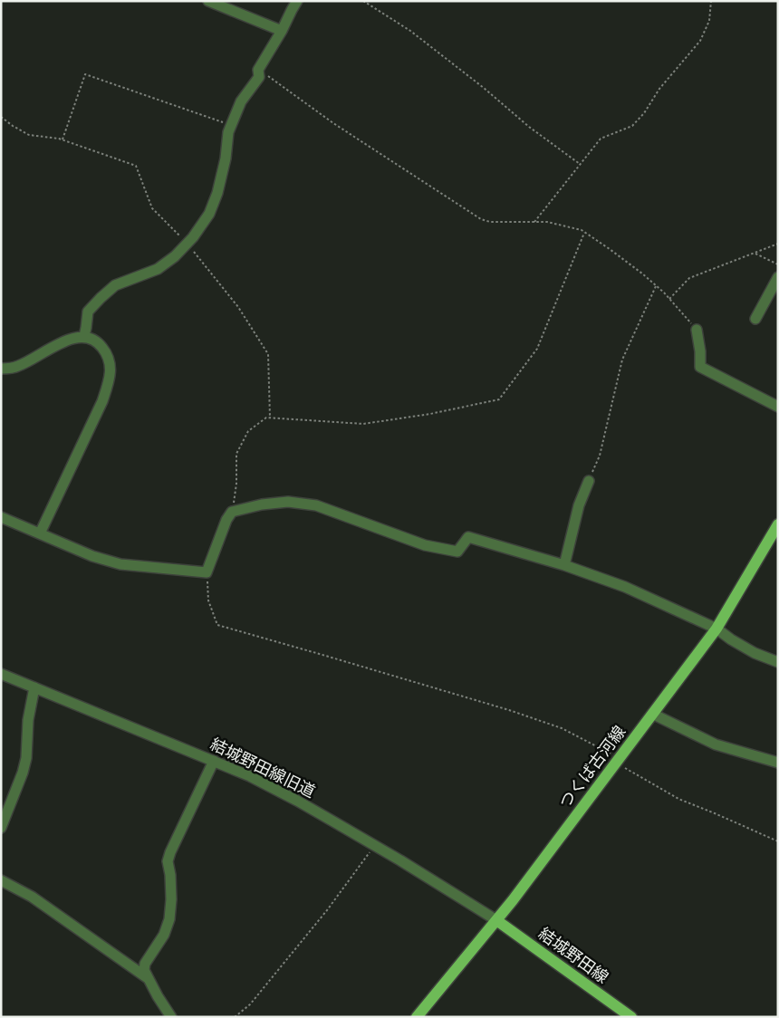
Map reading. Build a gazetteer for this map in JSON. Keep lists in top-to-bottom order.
{
  "streets": {
    "main road": ["つくば古河線", "結城野田線"],
    "street": ["結城野田線旧道"]
  },
  "crossings": [
    ["つくば古河線", "結城野田線旧道"],
    ["つくば古河線", "結城野田線"],
    ["結城野田線旧道", "結城野田線"]
  ]
}
